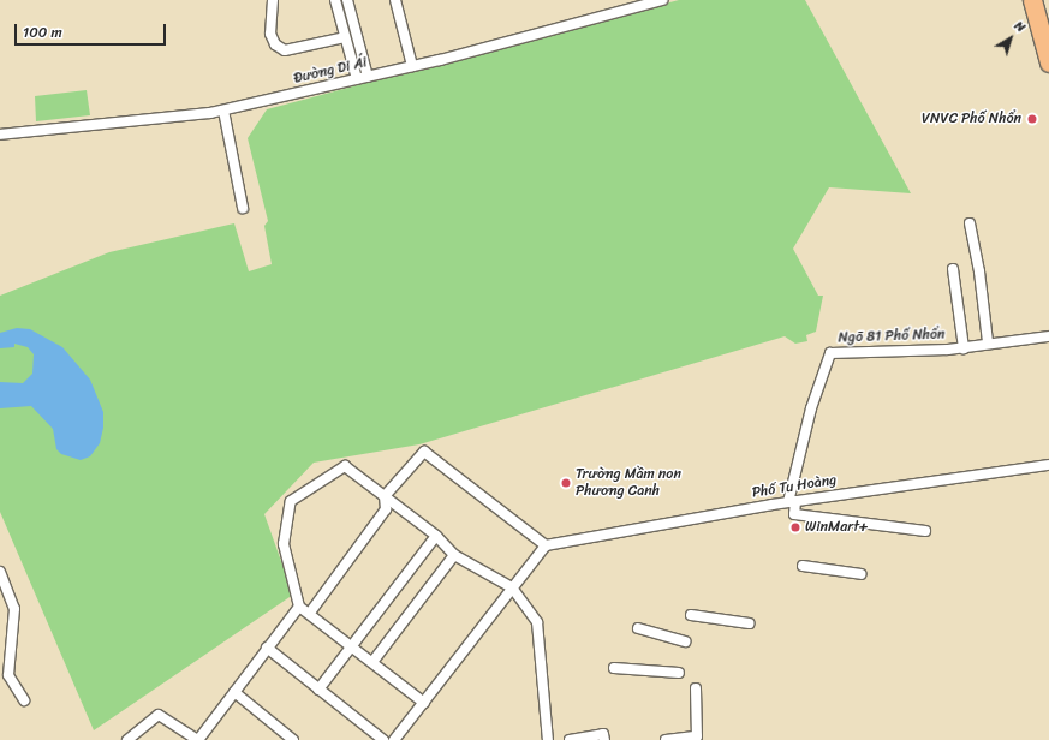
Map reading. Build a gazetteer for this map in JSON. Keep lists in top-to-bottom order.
{
  "streets": {
    "street": ["Đường Di Ái", "Ngõ 81 Phố Nhổn", "Phố Tu Hoàng"]
  },
  "crossings": [
    ["Ngõ 81 Phố Nhổn", "Phố Tu Hoàng"]
  ],
  "places": ["VNVC Phố Nhổn", "Trường Mầm non Phương Canh", "WinMart+"],
  "scale_bar": "100 m",
  "north": "top right"
}
